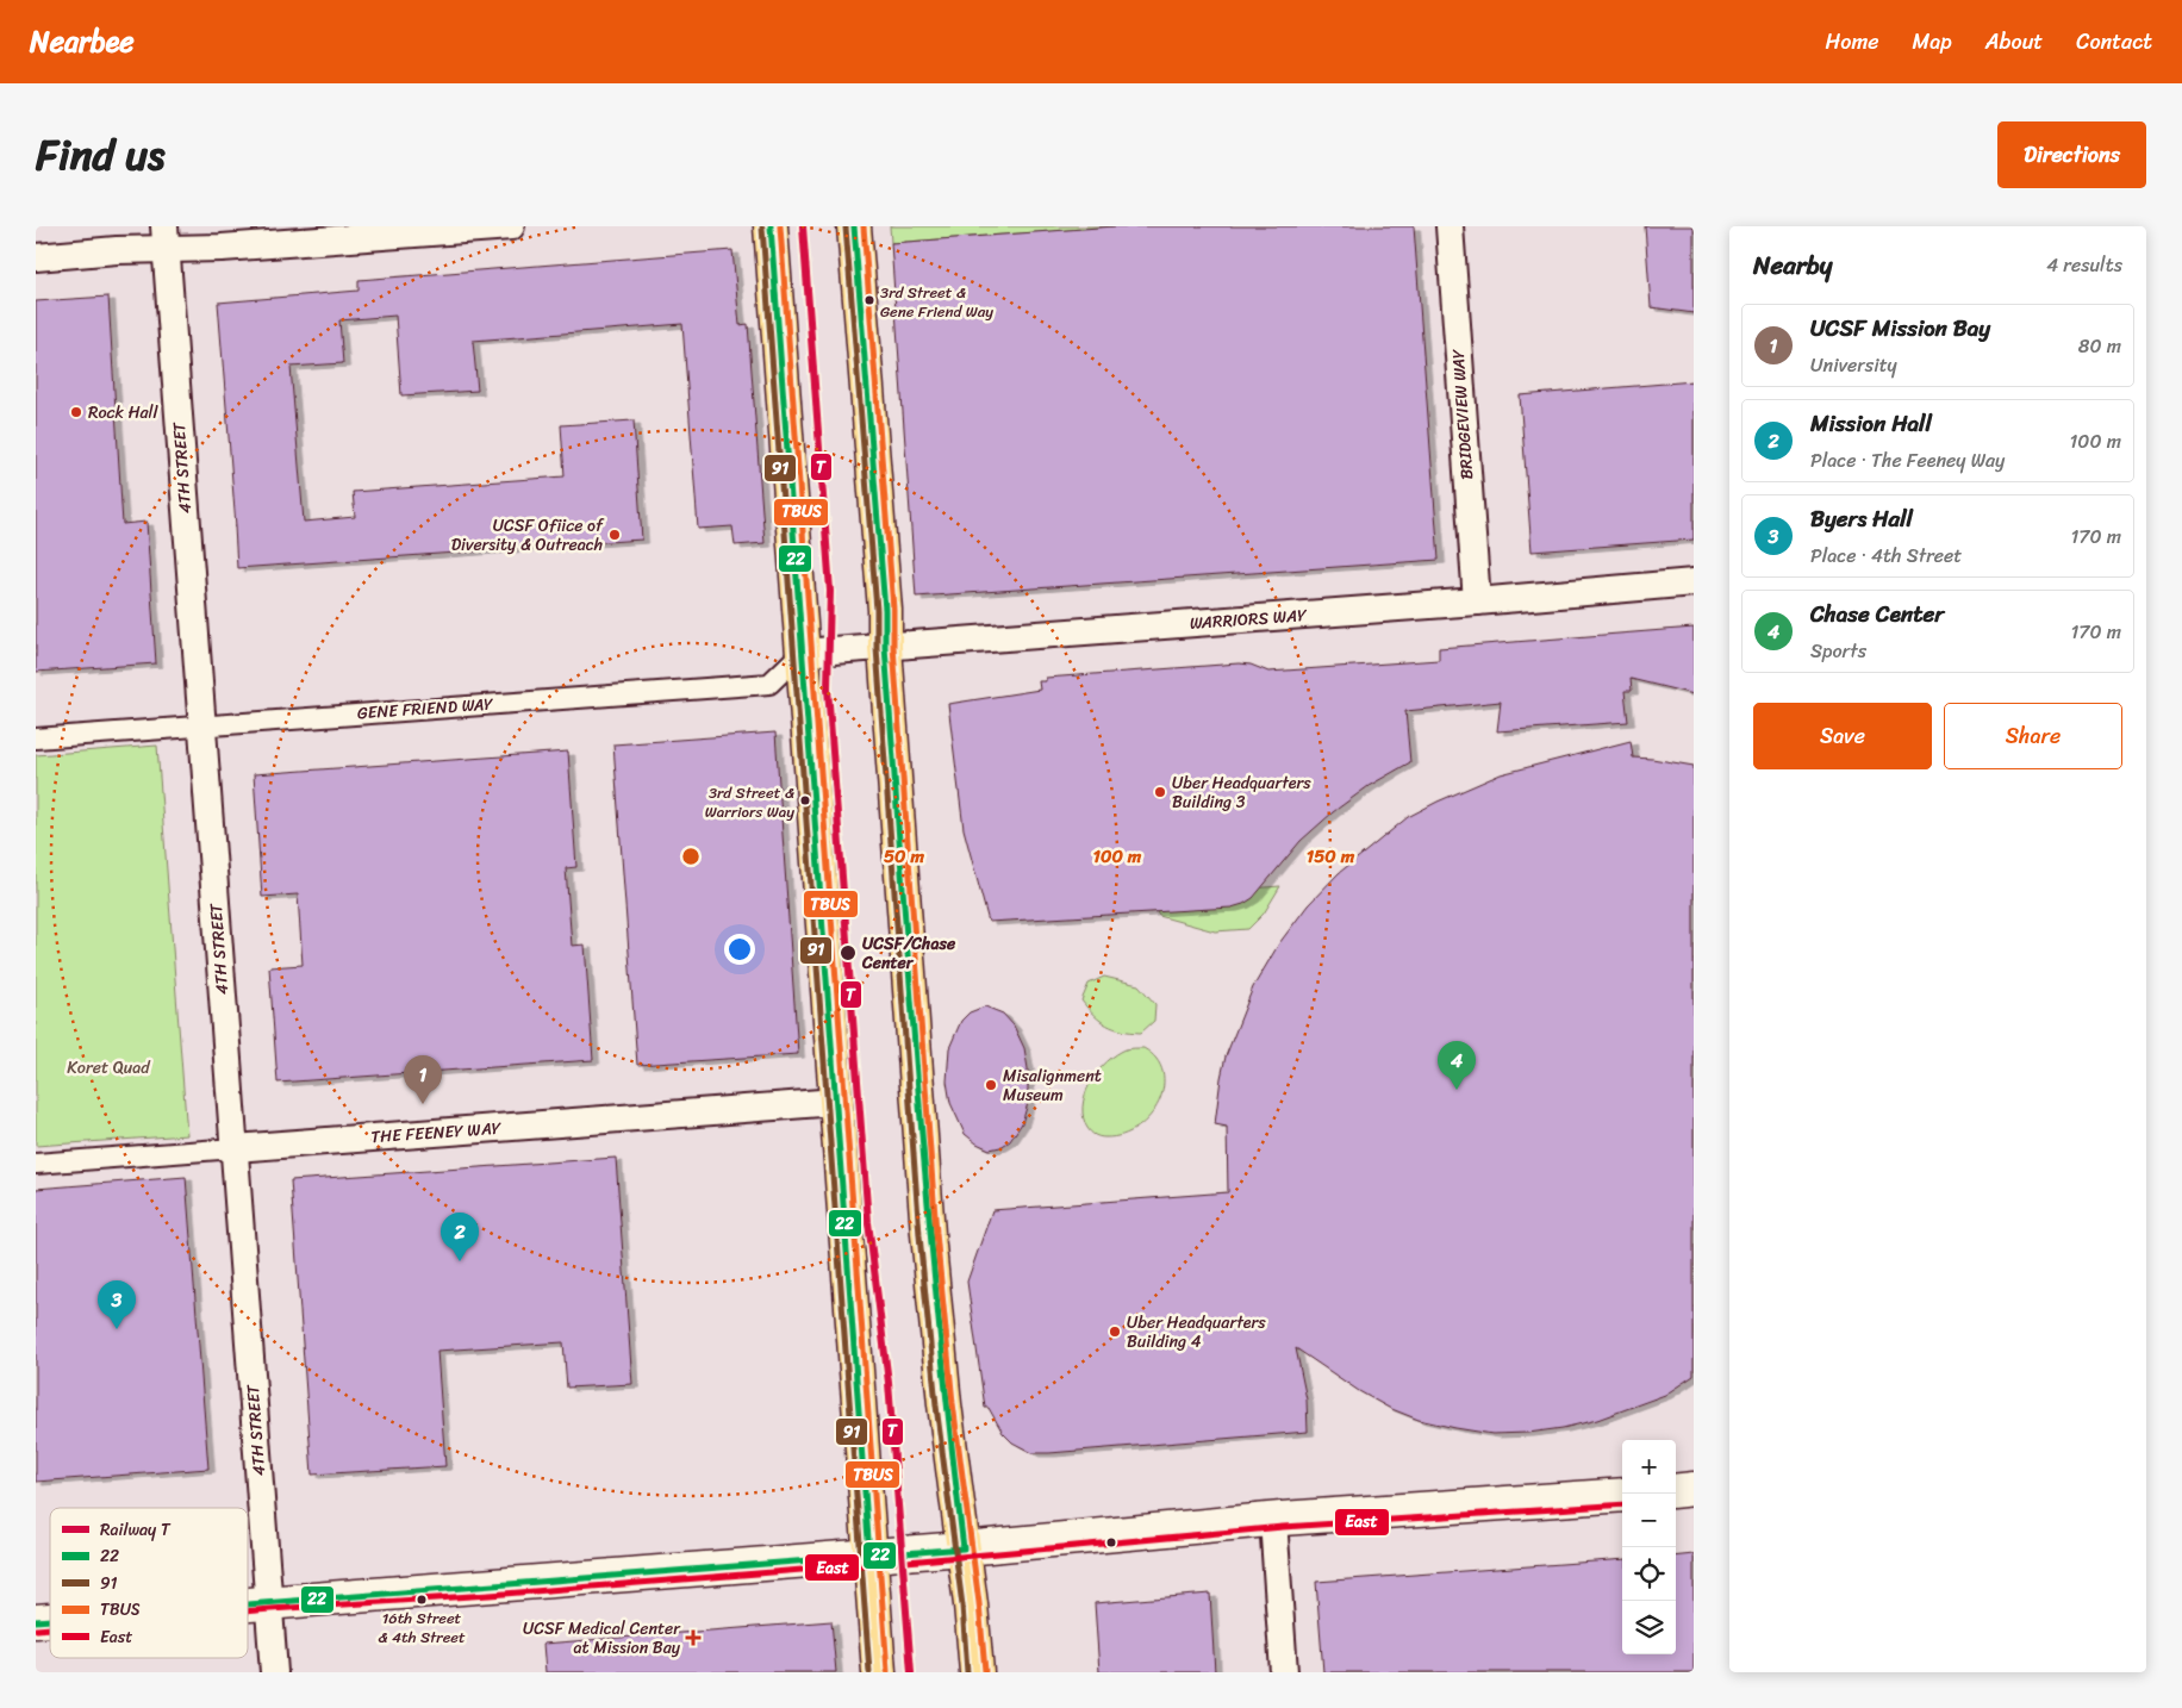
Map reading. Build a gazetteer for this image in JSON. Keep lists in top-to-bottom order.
{
  "streets": {
    "street": [
      "BRIDGEVIEW WAY",
      "4TH STREET",
      "WARRIORS WAY",
      "GENE FRIEND WAY",
      "THE FEENEY WAY"
    ]
  },
  "crossings": [
    ["BRIDGEVIEW WAY", "WARRIORS WAY"],
    ["4TH STREET", "GENE FRIEND WAY"],
    ["4TH STREET", "THE FEENEY WAY"],
    ["WARRIORS WAY", "GENE FRIEND WAY"]
  ],
  "parks": ["Koret Quad"],
  "places": {
    "other": [
      "3rd Street & Gene Friend Way",
      "Rock Hall",
      "UCSF Ofiice of Diversity & Outreach",
      "Uber Headquarters Building 3",
      "3rd Street & Warriors Way",
      "UCSF/Chase Center",
      "Misalignment Museum",
      "Uber Headquarters Building 4",
      "16th Street & 4th Street"
    ],
    "health": ["UCSF Medical Center at Mission Bay"]
  },
  "lines": [
    "rail line T",
    "transit line 22",
    "transit line TBUS",
    "transit line 91",
    "transit line East"
  ],
  "legend": [
    "Railway T",
    "22",
    "91",
    "TBUS",
    "East"
  ],
  "page": {
    "header": "Nearbee",
    "nav": [
      "Home",
      "Map",
      "About",
      "Contact"
    ],
    "title": "Find us",
    "buttons": [
      "Directions",
      ["Save", "Share"]
    ],
    "heading": ["Nearby", "4 results"],
    "list": [
      {
        "mark": "1",
        "name": "UCSF Mission Bay",
        "note": "University",
        "value": "80 m"
      },
      {
        "mark": "2",
        "name": "Mission Hall",
        "note": "Place · The Feeney Way",
        "value": "100 m"
      },
      {
        "mark": "3",
        "name": "Byers Hall",
        "note": "Place · 4th Street",
        "value": "170 m"
      },
      {
        "mark": "4",
        "name": "Chase Center",
        "note": "Sports",
        "value": "170 m"
      }
    ],
    "pins": [
      "4",
      "1",
      "2",
      "3"
    ],
    "map_buttons": ["+", "−"]
  },
  "rings": ["50 m", "100 m", "150 m"]
}
